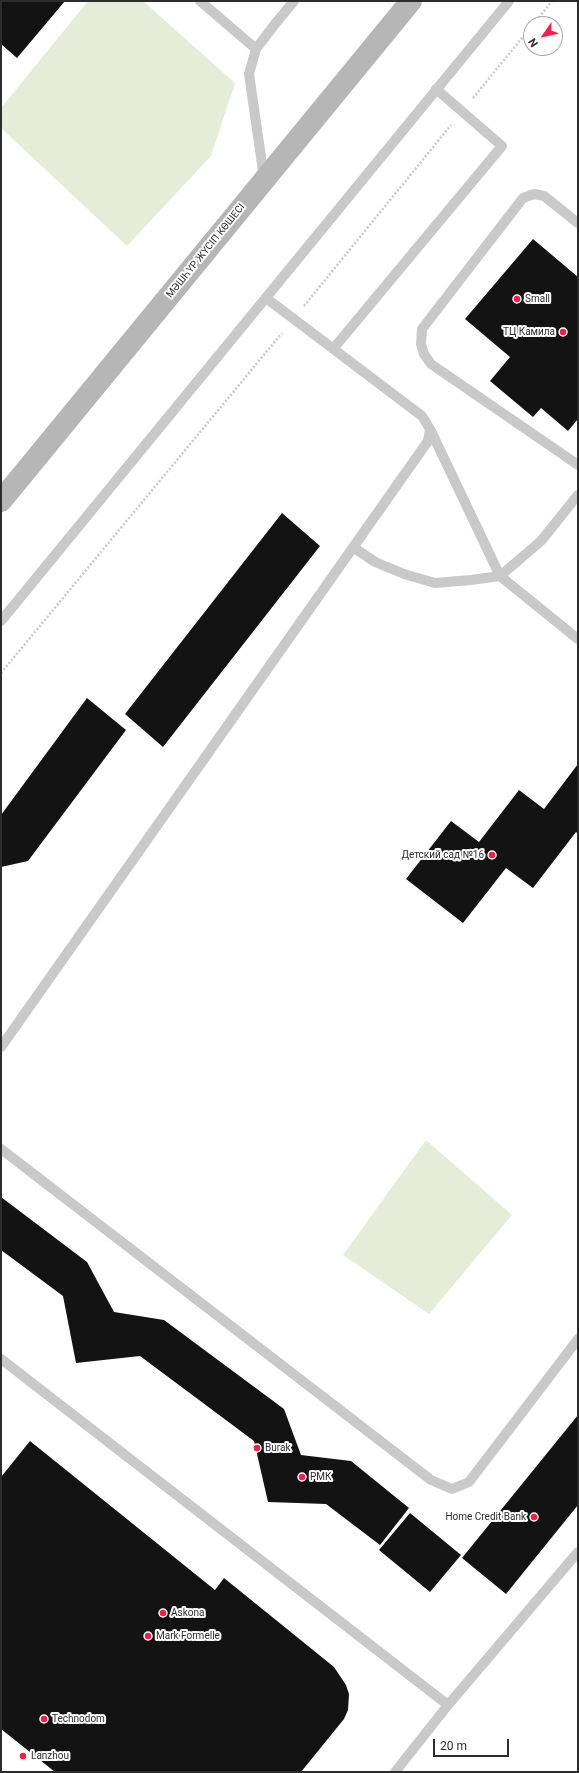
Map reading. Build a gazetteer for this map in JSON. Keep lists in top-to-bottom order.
{
  "streets": {
    "main road": ["МӘШҺҮР ЖҮСІП КӨШЕСІ"]
  },
  "places": [
    "Small",
    "ТЦ Камила",
    "Детский сад №16",
    "Burak",
    "РМК",
    "Home Credit Bank",
    "Askona",
    "Mark Formelle",
    "Technodom",
    "Lanzhou"
  ],
  "scale_bar": "20 m",
  "north": "bottom left"
}
